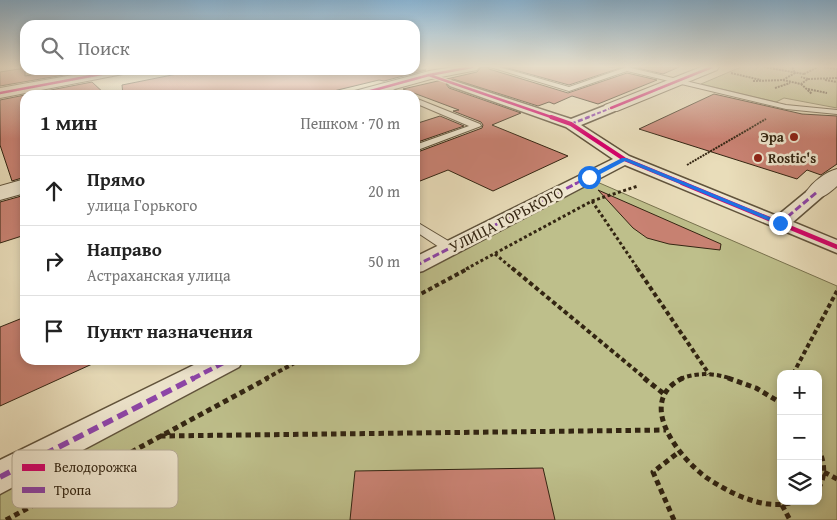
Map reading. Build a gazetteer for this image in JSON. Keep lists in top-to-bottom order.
{
  "streets": {
    "street": ["УЛИЦА ГОРЬКОГО"]
  },
  "places": ["Эра", "Rostic's"],
  "legend": ["Велодорожка", "Тропа"],
  "page": {
    "search": "Поиск",
    "heading": ["1 мин", "Пешком · 70 m"],
    "list": [
      ["Прямо", "улица Горького", "20 m"],
      ["Направо", "Астраханская улица", "50 m"],
      "Пункт назначения"
    ],
    "map_buttons": ["+", "−"]
  }
}
